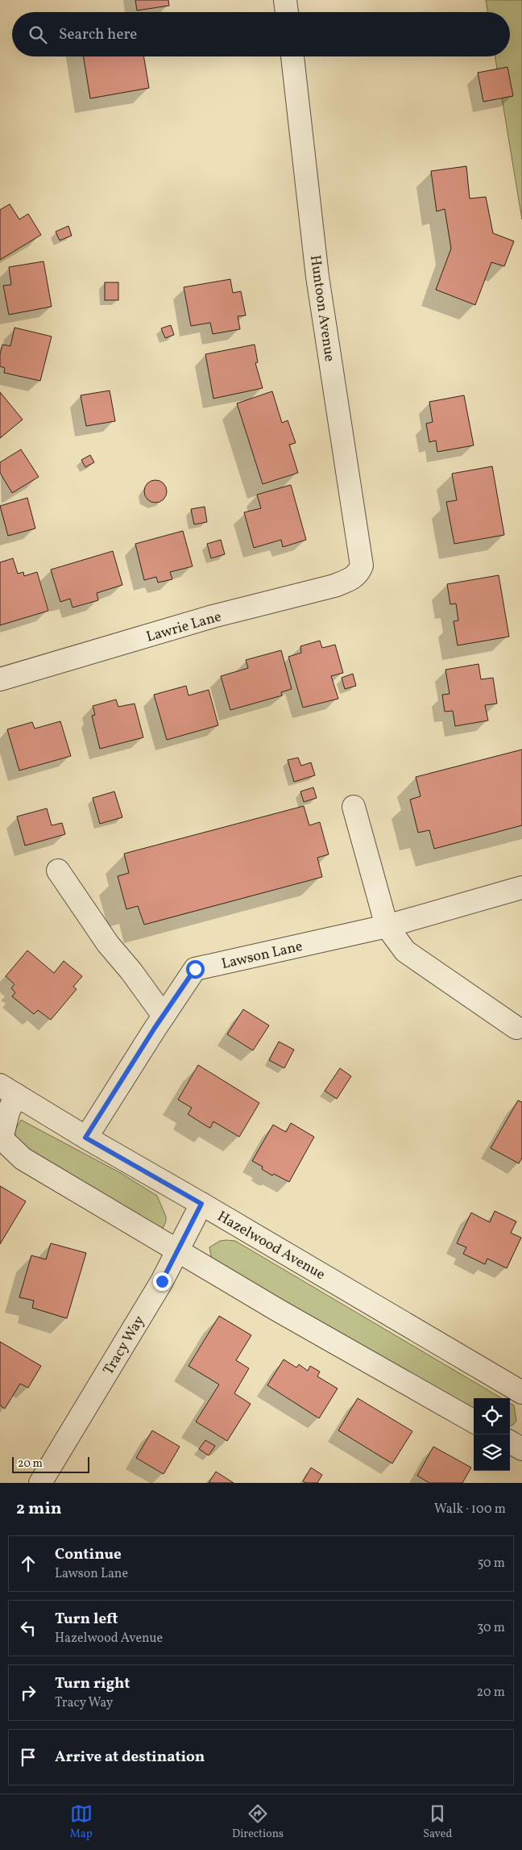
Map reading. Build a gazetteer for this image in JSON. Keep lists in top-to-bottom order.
{
  "streets": {
    "street": [
      "Huntoon Avenue",
      "Lawrie Lane",
      "Lawson Lane",
      "Hazelwood Avenue",
      "Tracy Way"
    ]
  },
  "crossings": [
    ["Huntoon Avenue", "Lawrie Lane"],
    ["Lawson Lane", "Hazelwood Avenue"],
    ["Hazelwood Avenue", "Tracy Way"]
  ],
  "scale_bar": "20 m",
  "page": {
    "search": "Search here",
    "scale": "20 m",
    "heading": ["2 min", "Walk · 100 m"],
    "list": [
      ["Continue", "Lawson Lane", "50 m"],
      ["Turn left", "Hazelwood Avenue", "30 m"],
      ["Turn right", "Tracy Way", "20 m"],
      "Arrive at destination"
    ],
    "nav": ["Map", "Directions", "Saved"]
  }
}
